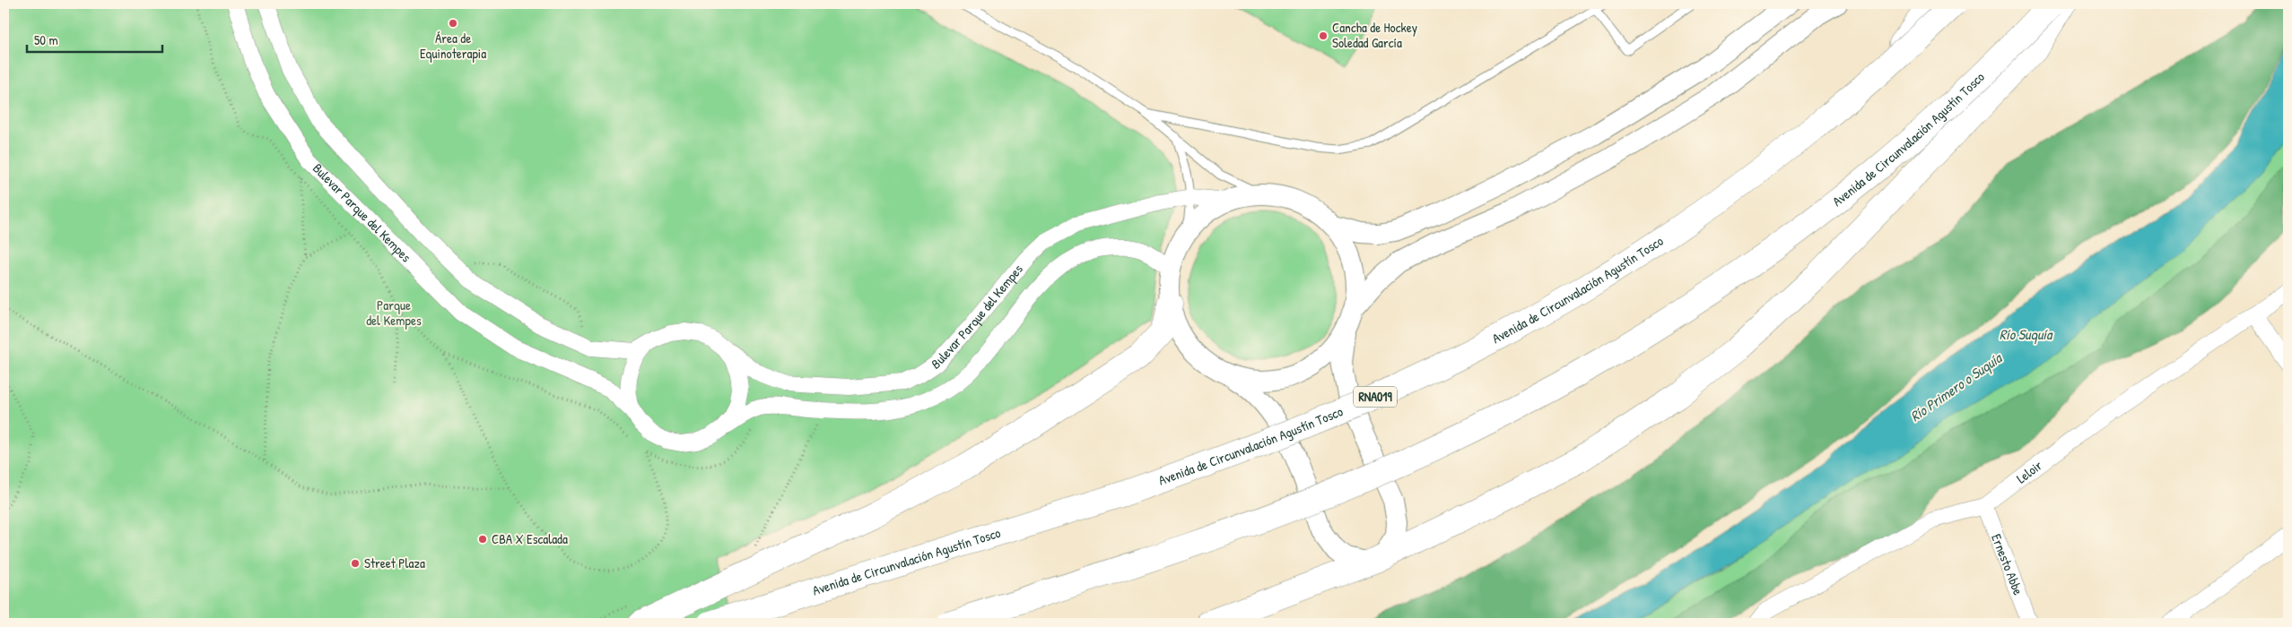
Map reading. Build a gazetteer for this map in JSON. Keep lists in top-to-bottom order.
{
  "streets": {
    "highway": ["Avenida de Circunvalación Agustín Tosco", "RNA019"],
    "street": ["Bulevar Parque del Kempes", "Leloir", "Ernesto Abbe"]
  },
  "crossings": [
    ["Leloir", "Ernesto Abbe"]
  ],
  "water": ["Río Suquía", "Río Primero o Suquía"],
  "parks": ["Parque del Kempes"],
  "places": [
    "Área de Equinoterapia",
    "Cancha de Hockey Soledad García",
    "CBA X Escalada",
    "Street Plaza"
  ],
  "scale_bar": "50 m"
}
